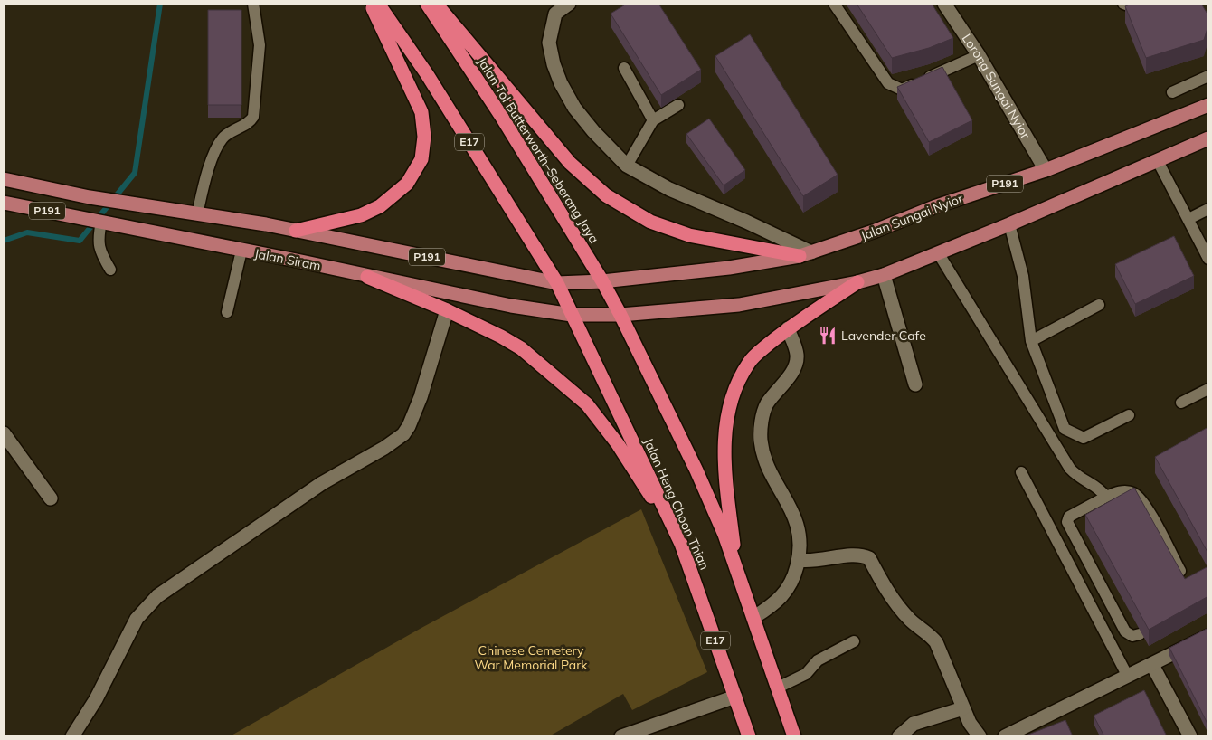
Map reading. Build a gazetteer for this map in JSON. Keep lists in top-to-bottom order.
{
  "streets": {
    "highway": ["E17", "Jalan Tol Butterworth–Seberang Jaya", "Jalan Heng Choon Thian"],
    "main road": ["P191", "Jalan Sungai Nyior", "Jalan Siram"],
    "street": ["Lorong Sungai Nyior"]
  },
  "crossings": [
    ["Lorong Sungai Nyior", "Jalan Sungai Nyior"],
    ["E17", "P191"],
    ["E17", "Jalan Siram"],
    ["E17", "Jalan Heng Choon Thian"],
    ["Jalan Tol Butterworth–Seberang Jaya", "P191"],
    ["Jalan Tol Butterworth–Seberang Jaya", "Jalan Sungai Nyior"],
    ["P191", "Jalan Sungai Nyior"],
    ["P191", "Jalan Siram"],
    ["P191", "Jalan Heng Choon Thian"],
    ["Jalan Siram", "Jalan Heng Choon Thian"]
  ],
  "parks": ["Chinese Cemetery War Memorial Park"],
  "places": {
    "restaurant": ["Lavender Cafe"]
  }
}
